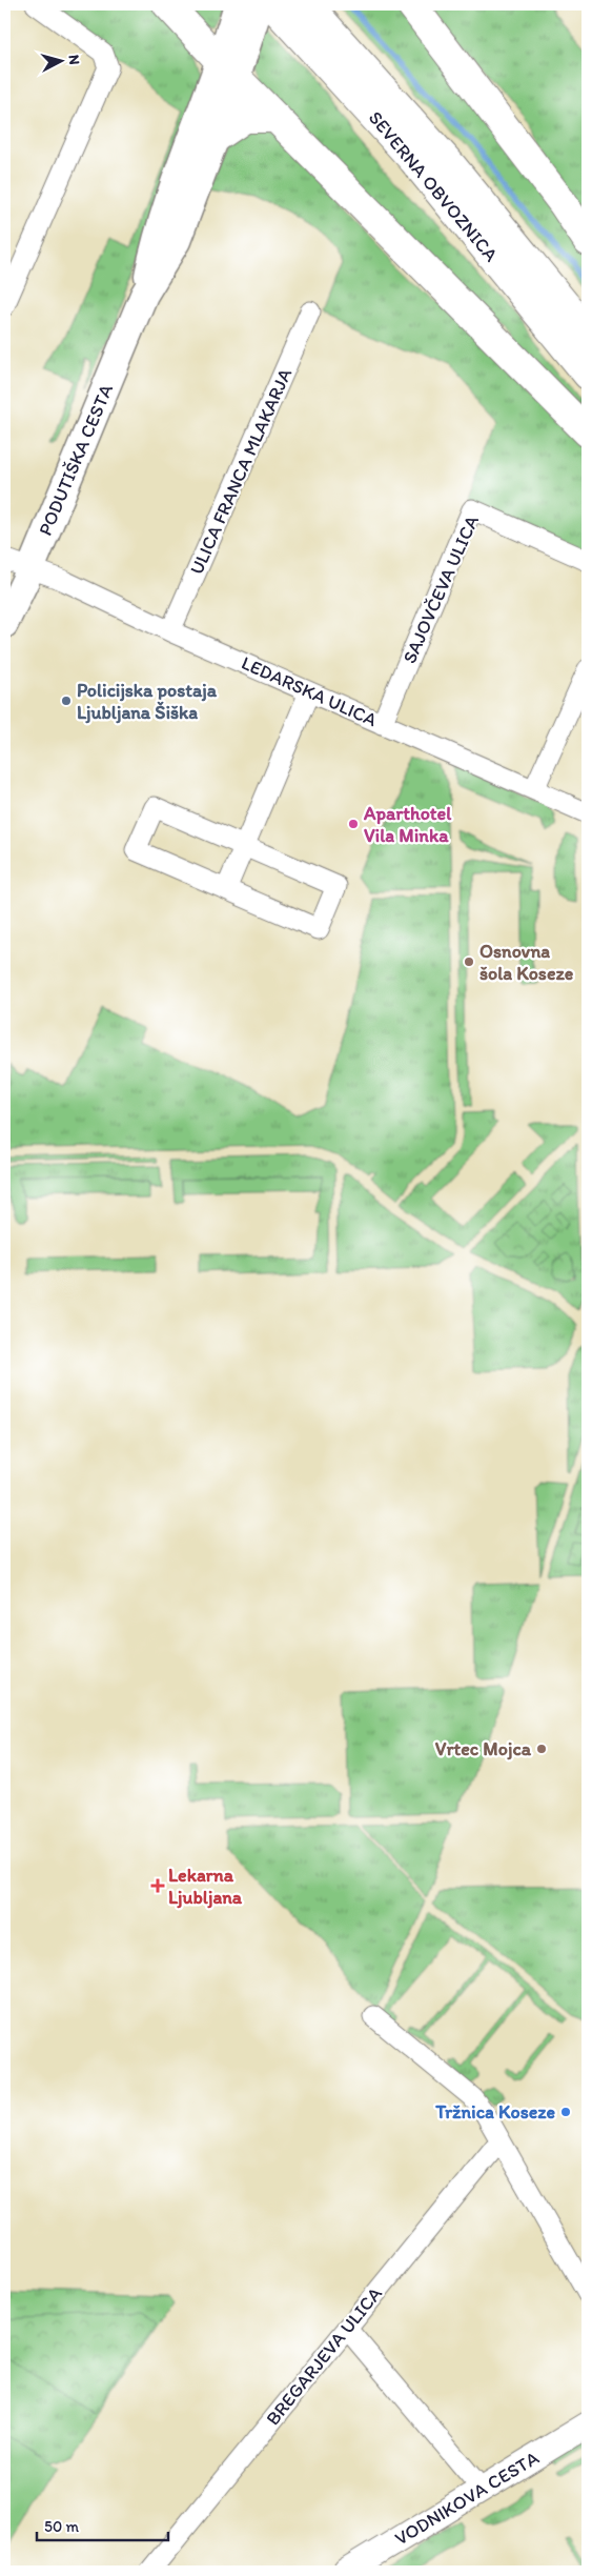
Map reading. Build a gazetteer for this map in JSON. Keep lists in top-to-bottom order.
{
  "streets": {
    "highway": ["SEVERNA OBVOZNICA"],
    "main road": ["PODUTIŠKA CESTA"],
    "street": [
      "ULICA FRANCA MLAKARJA",
      "SAJOVČEVA ULICA",
      "LEDARSKA ULICA",
      "BREGARJEVA ULICA",
      "VODNIKOVA CESTA"
    ]
  },
  "crossings": [
    ["PODUTIŠKA CESTA", "LEDARSKA ULICA"],
    ["ULICA FRANCA MLAKARJA", "LEDARSKA ULICA"],
    ["SAJOVČEVA ULICA", "LEDARSKA ULICA"]
  ],
  "places": {
    "other": [
      "Policijska postaja Ljubljana Šiška",
      "Aparthotel Vila Minka",
      "Osnovna šola Koseze",
      "Vrtec Mojca",
      "Tržnica Koseze"
    ],
    "health": ["Lekarna Ljubljana"]
  },
  "scale_bar": "50 m",
  "north": "right"
}
